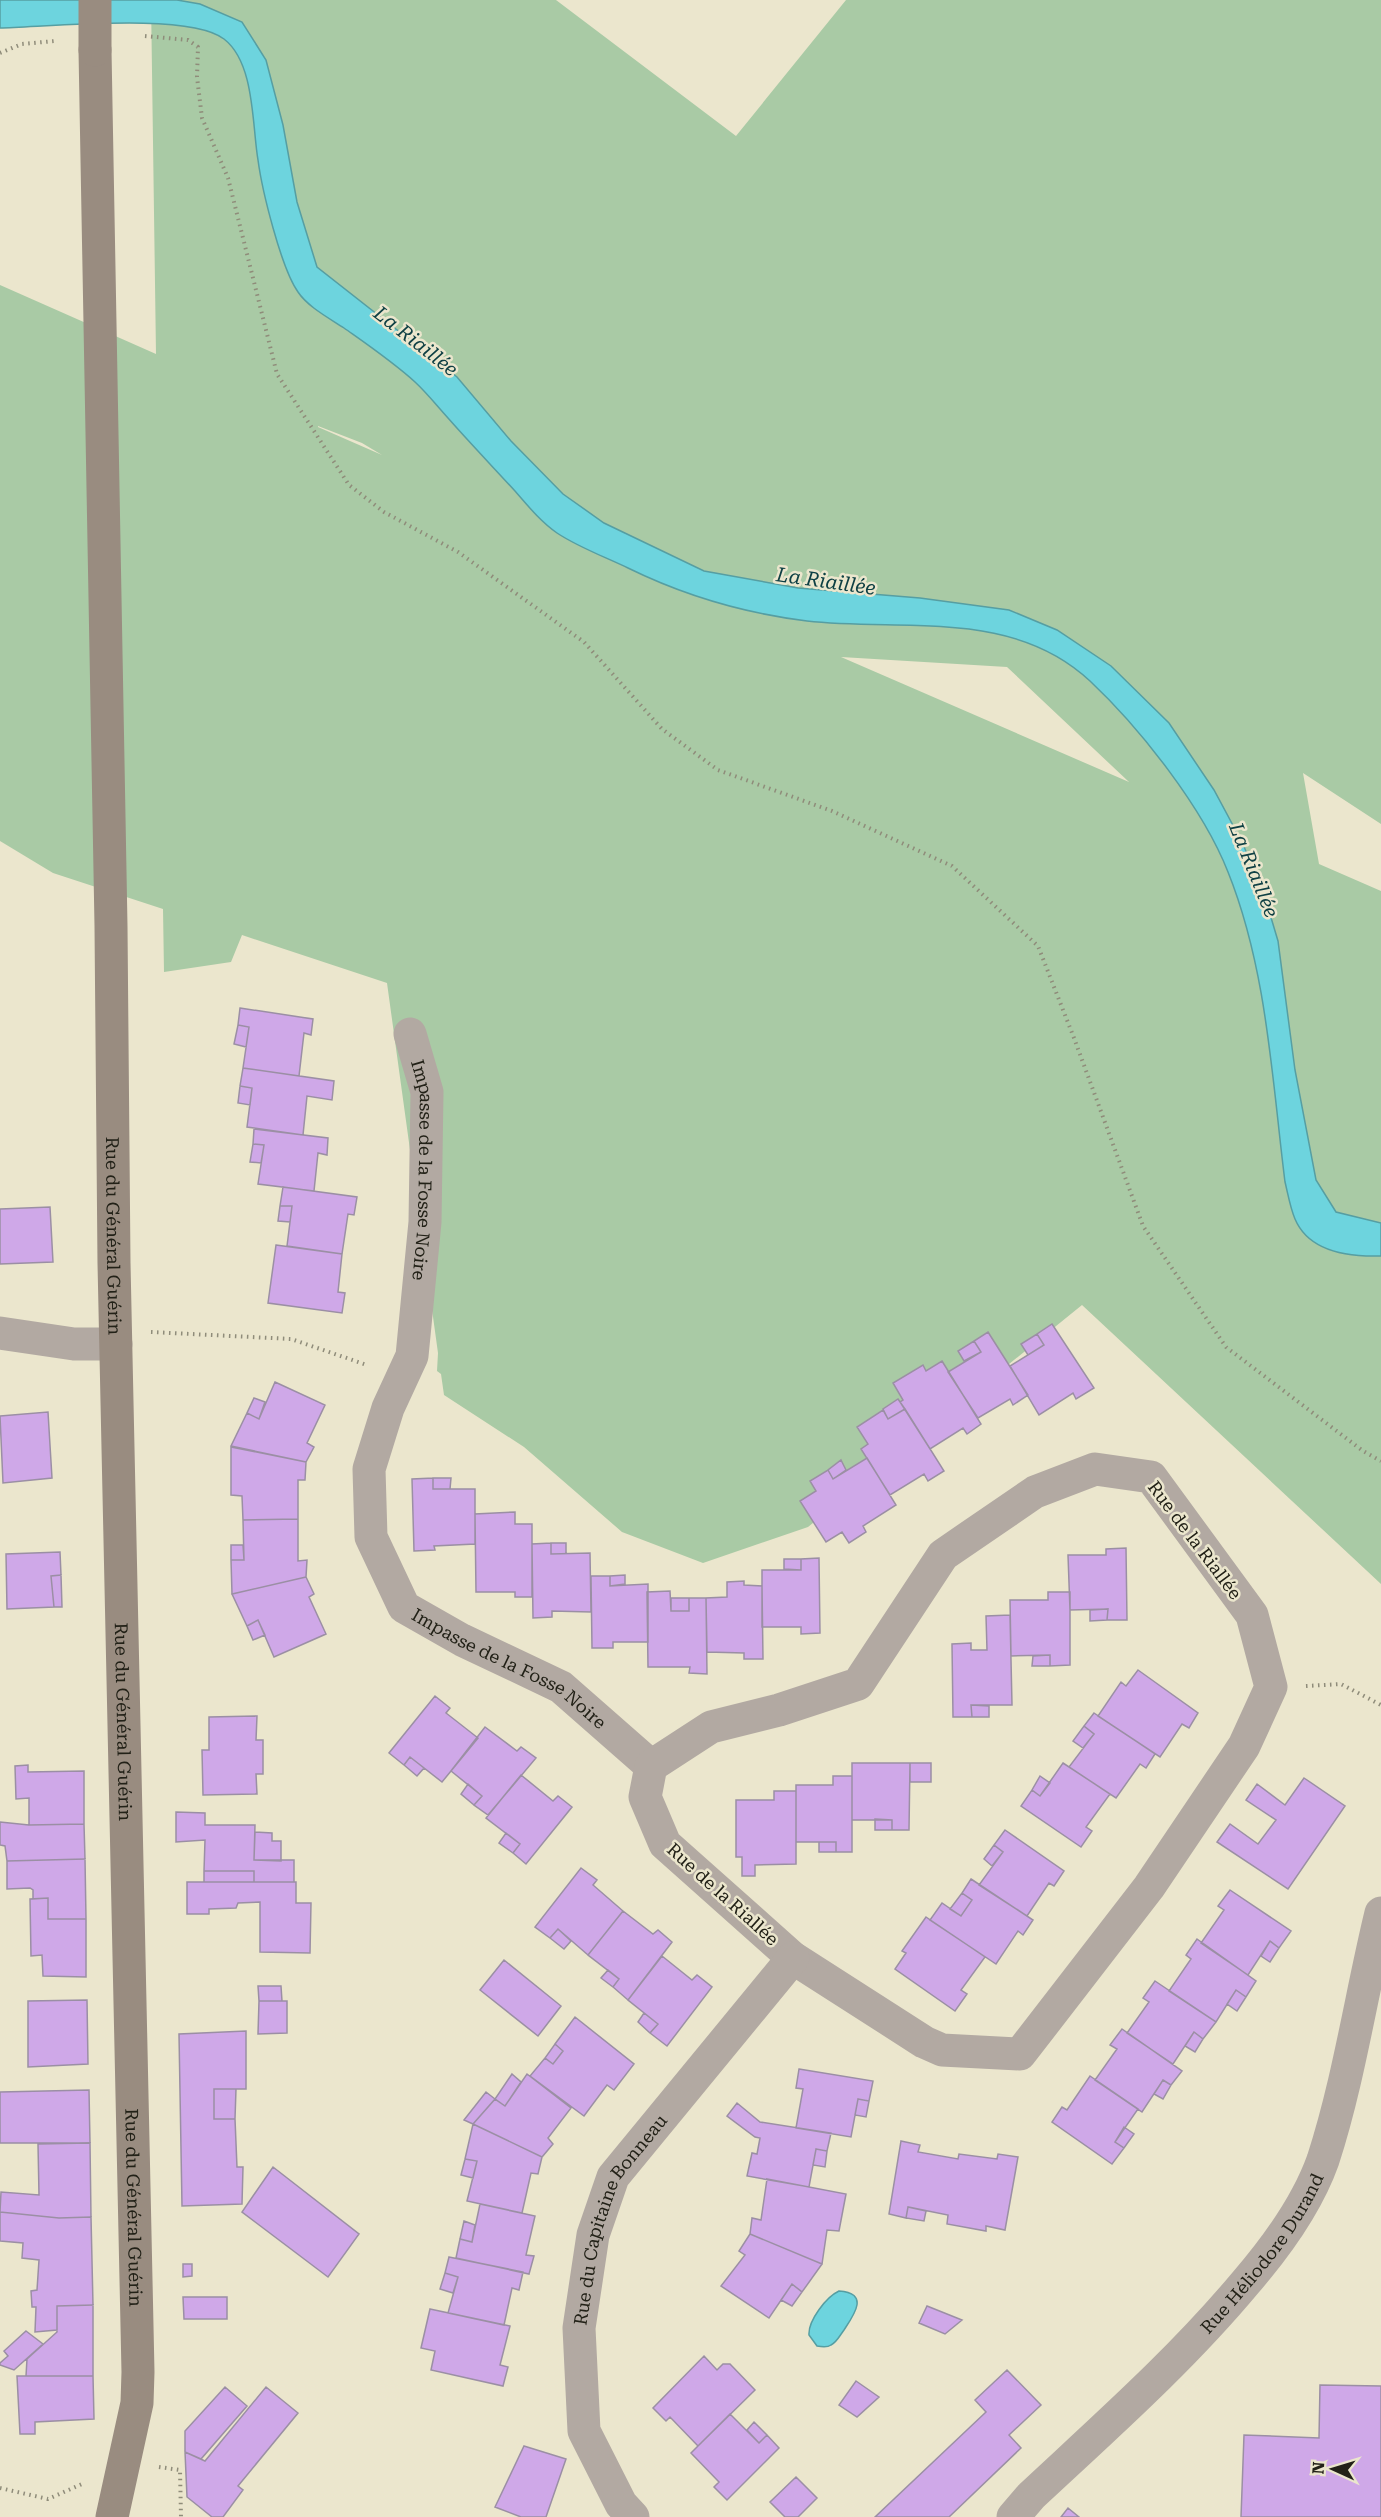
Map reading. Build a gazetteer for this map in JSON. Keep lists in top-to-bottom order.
{
  "streets": {
    "main road": ["Rue du Général Guérin"],
    "street": [
      "Impasse de la Fosse Noire",
      "Rue de la Riallée",
      "Rue du Capitaine Bonneau",
      "Rue Héliodore Durand"
    ]
  },
  "crossings": [
    ["Impasse de la Fosse Noire", "Rue de la Riallée"],
    ["Rue de la Riallée", "Rue du Capitaine Bonneau"]
  ],
  "water": ["La Riaillée"],
  "north": "left"
}
